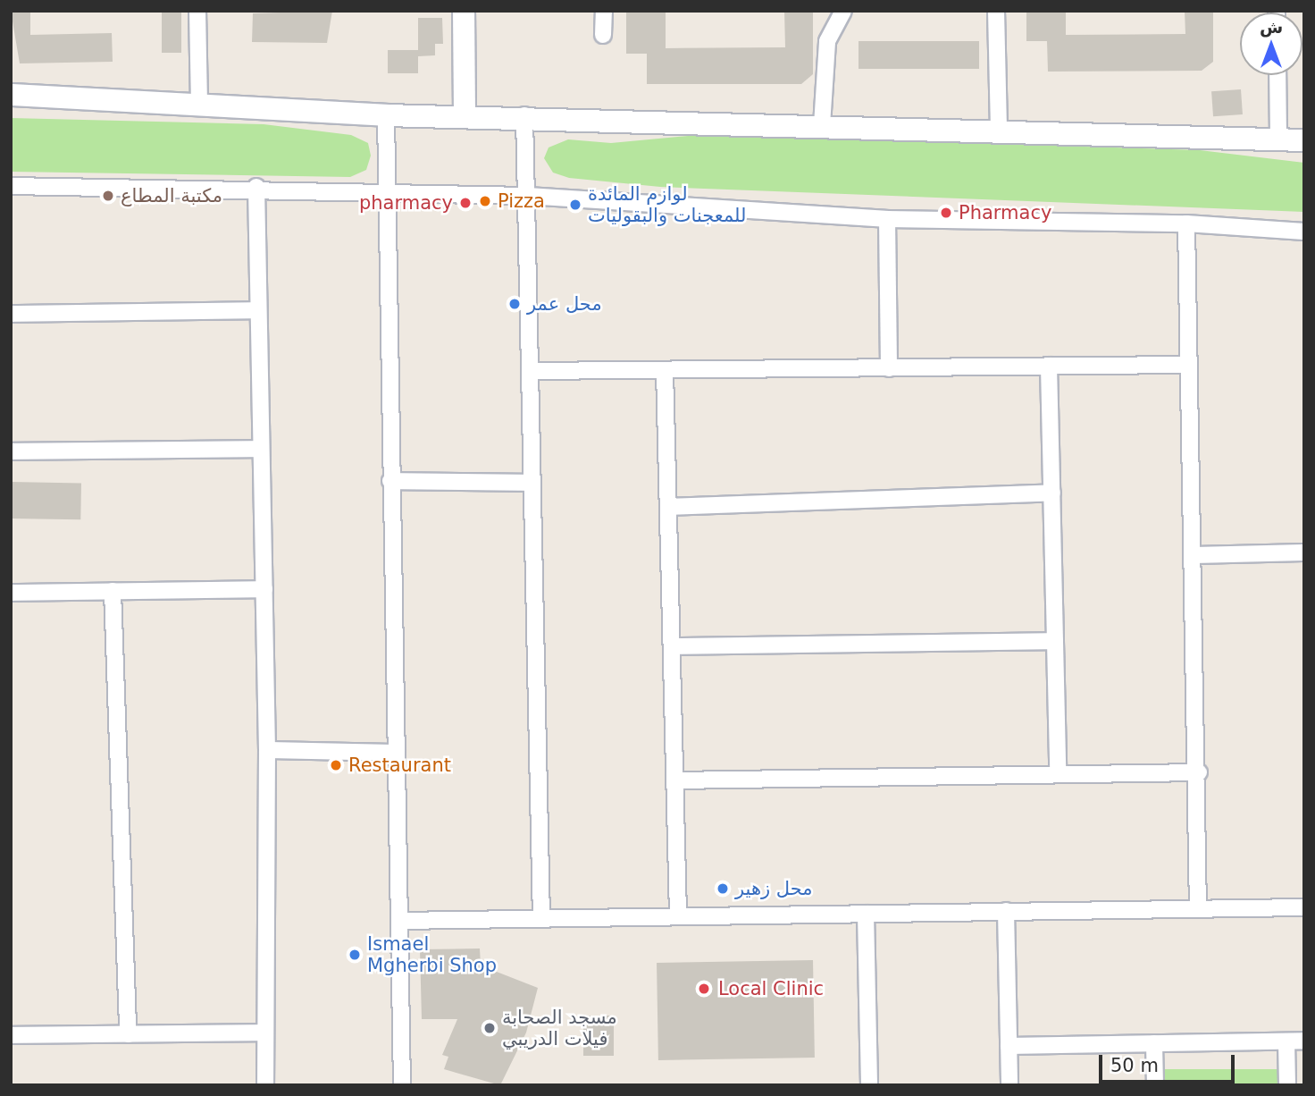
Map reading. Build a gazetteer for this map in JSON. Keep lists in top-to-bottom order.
{
  "places": [
    "مكتبة المطاع",
    "Pizza",
    "pharmacy",
    "لوازم المائدة للمعجنات والبقوليات",
    "Pharmacy",
    "محل عمر",
    "Restaurant",
    "محل زهير",
    "Ismael Mgherbi Shop",
    "Local Clinic",
    "مسجد الصحابة فيلات الدريبي"
  ],
  "scale_bar": "50 m",
  "north": "top"
}
